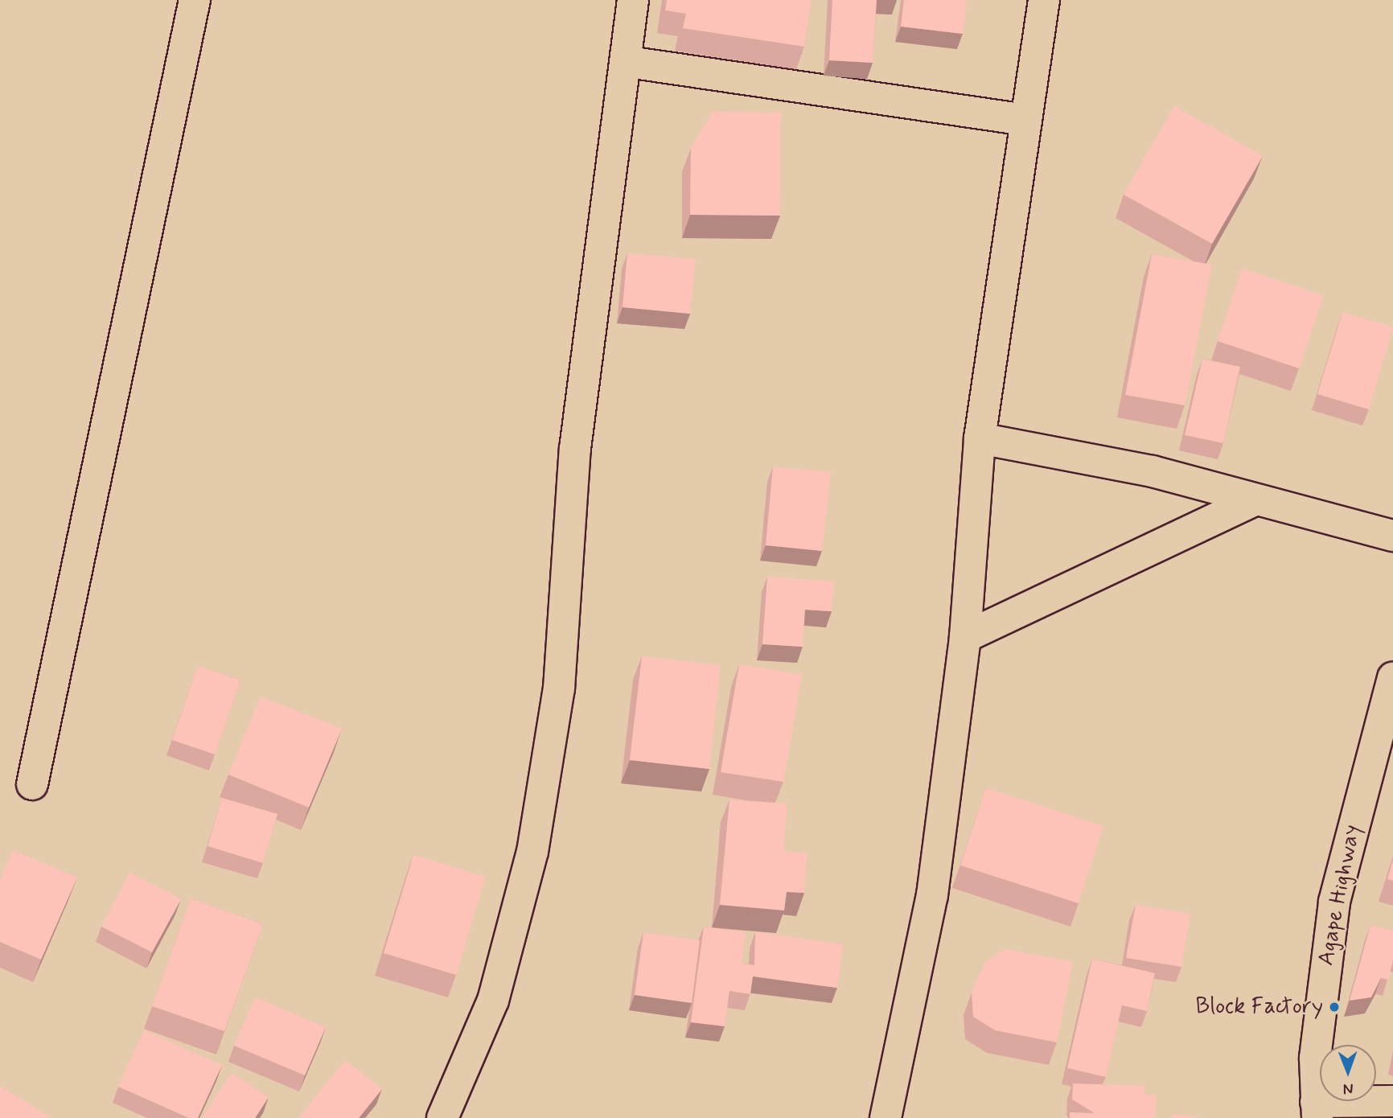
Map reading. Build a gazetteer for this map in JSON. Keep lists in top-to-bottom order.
{
  "streets": {
    "street": ["Agape Highway"]
  },
  "places": ["Block Factory"],
  "north": "bottom"
}
